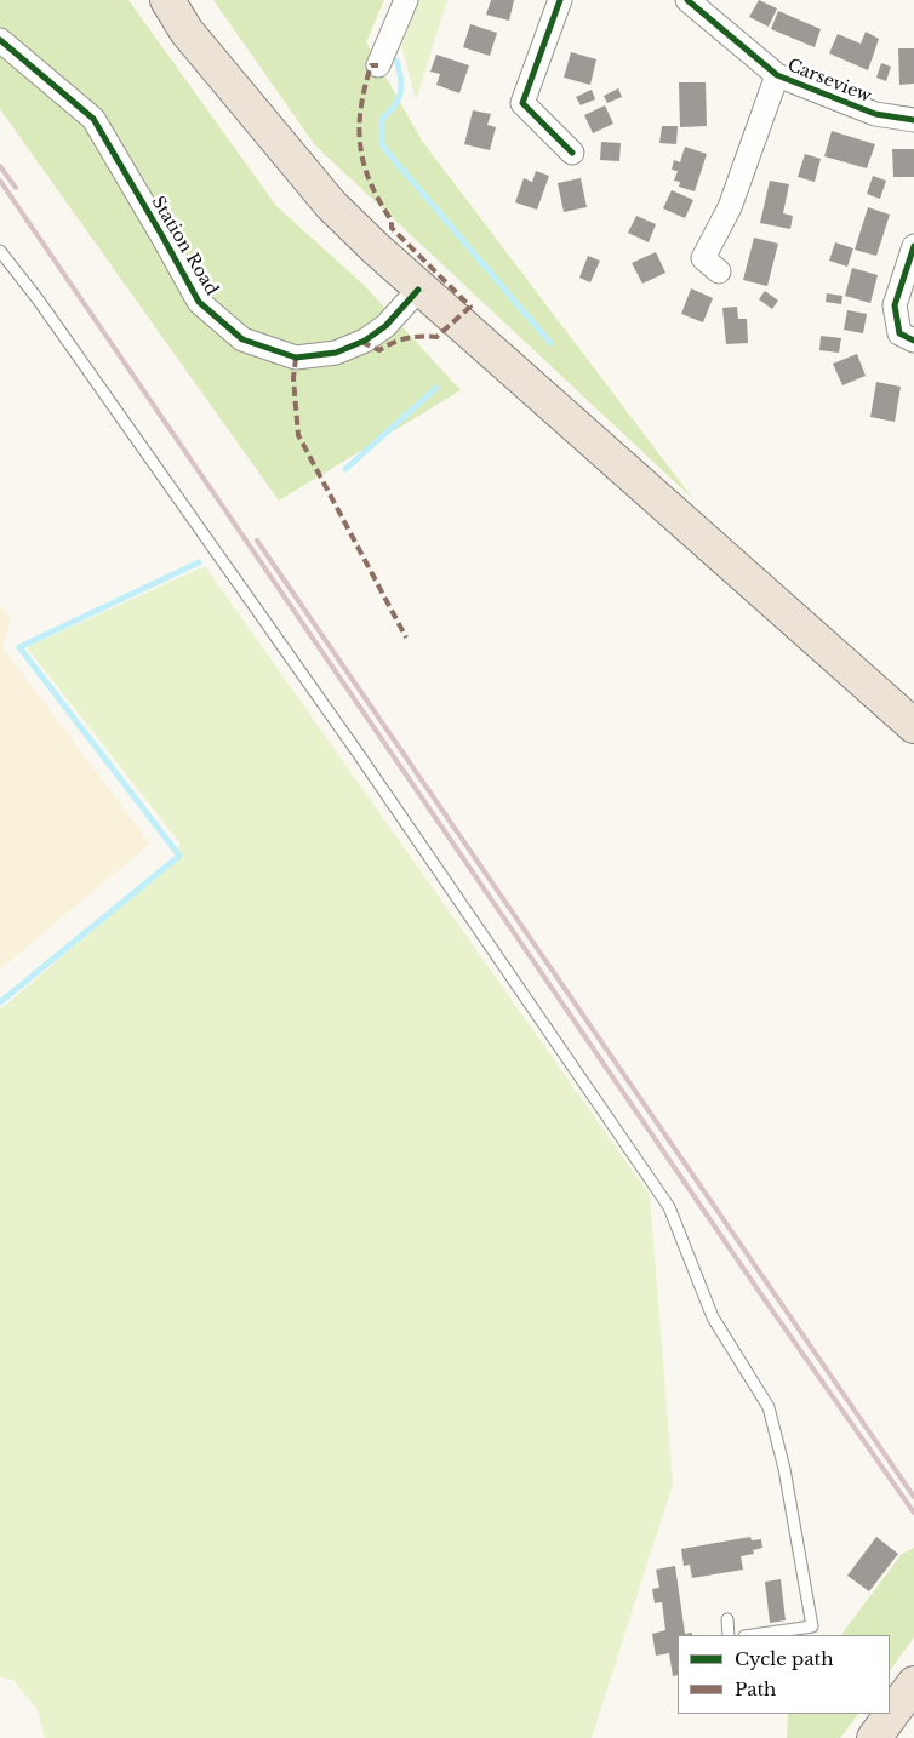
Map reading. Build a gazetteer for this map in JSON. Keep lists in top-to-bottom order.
{
  "streets": {
    "street": ["Carseview", "Station Road"]
  },
  "legend": ["Cycle path", "Path"]
}
